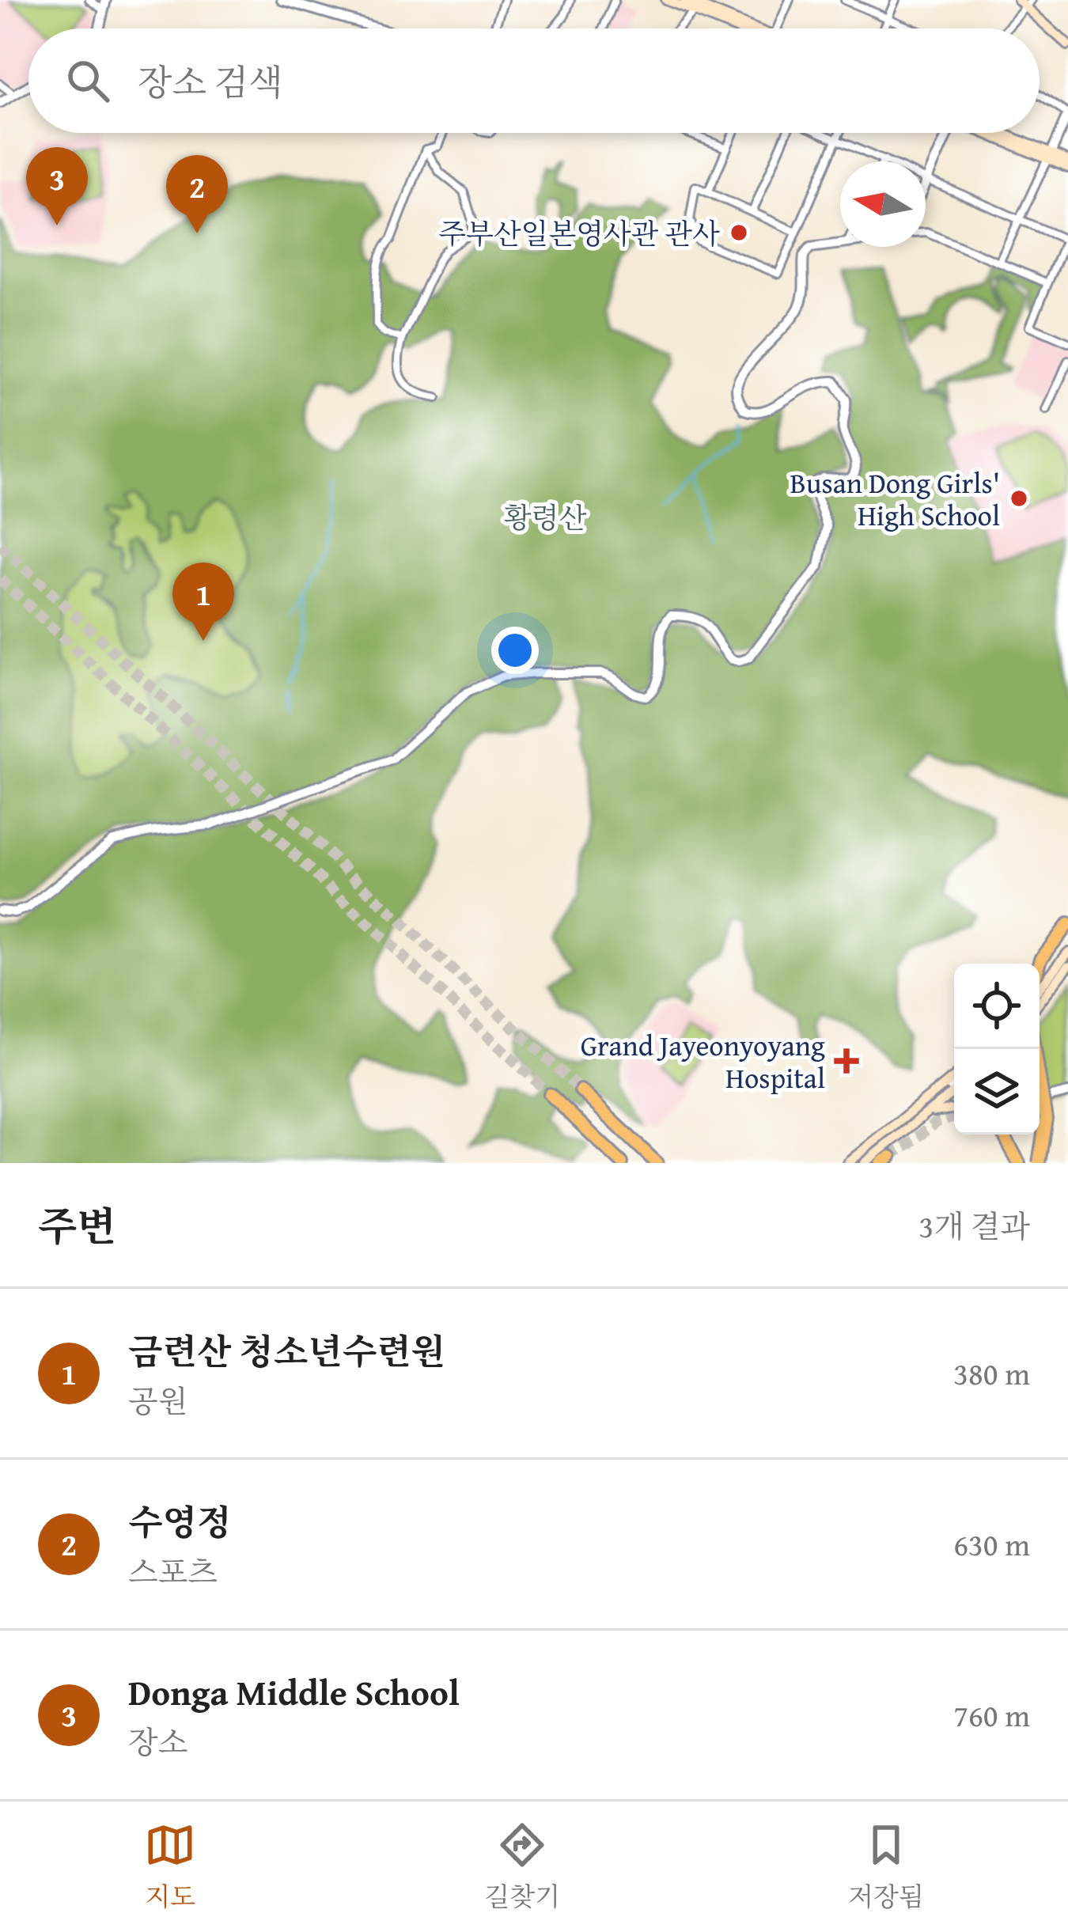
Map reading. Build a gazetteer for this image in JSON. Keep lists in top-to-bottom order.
{
  "parks": ["황령산"],
  "places": {
    "other": ["주부산일본영사관 관사", "Busan Dong Girls' High School"],
    "health": ["Grand Jayeonyoyang Hospital"]
  },
  "north": "left",
  "page": {
    "search": "장소 검색",
    "pins": ["3", "2", "1"],
    "heading": ["주변", "3개 결과"],
    "list": [
      {
        "mark": "1",
        "name": "금련산 청소년수련원",
        "note": "공원",
        "value": "380 m"
      },
      {
        "mark": "2",
        "name": "수영정",
        "note": "스포츠",
        "value": "630 m"
      },
      {
        "mark": "3",
        "name": "Donga Middle School",
        "note": "장소",
        "value": "760 m"
      }
    ],
    "nav": ["지도", "길찾기", "저장됨"]
  }
}
